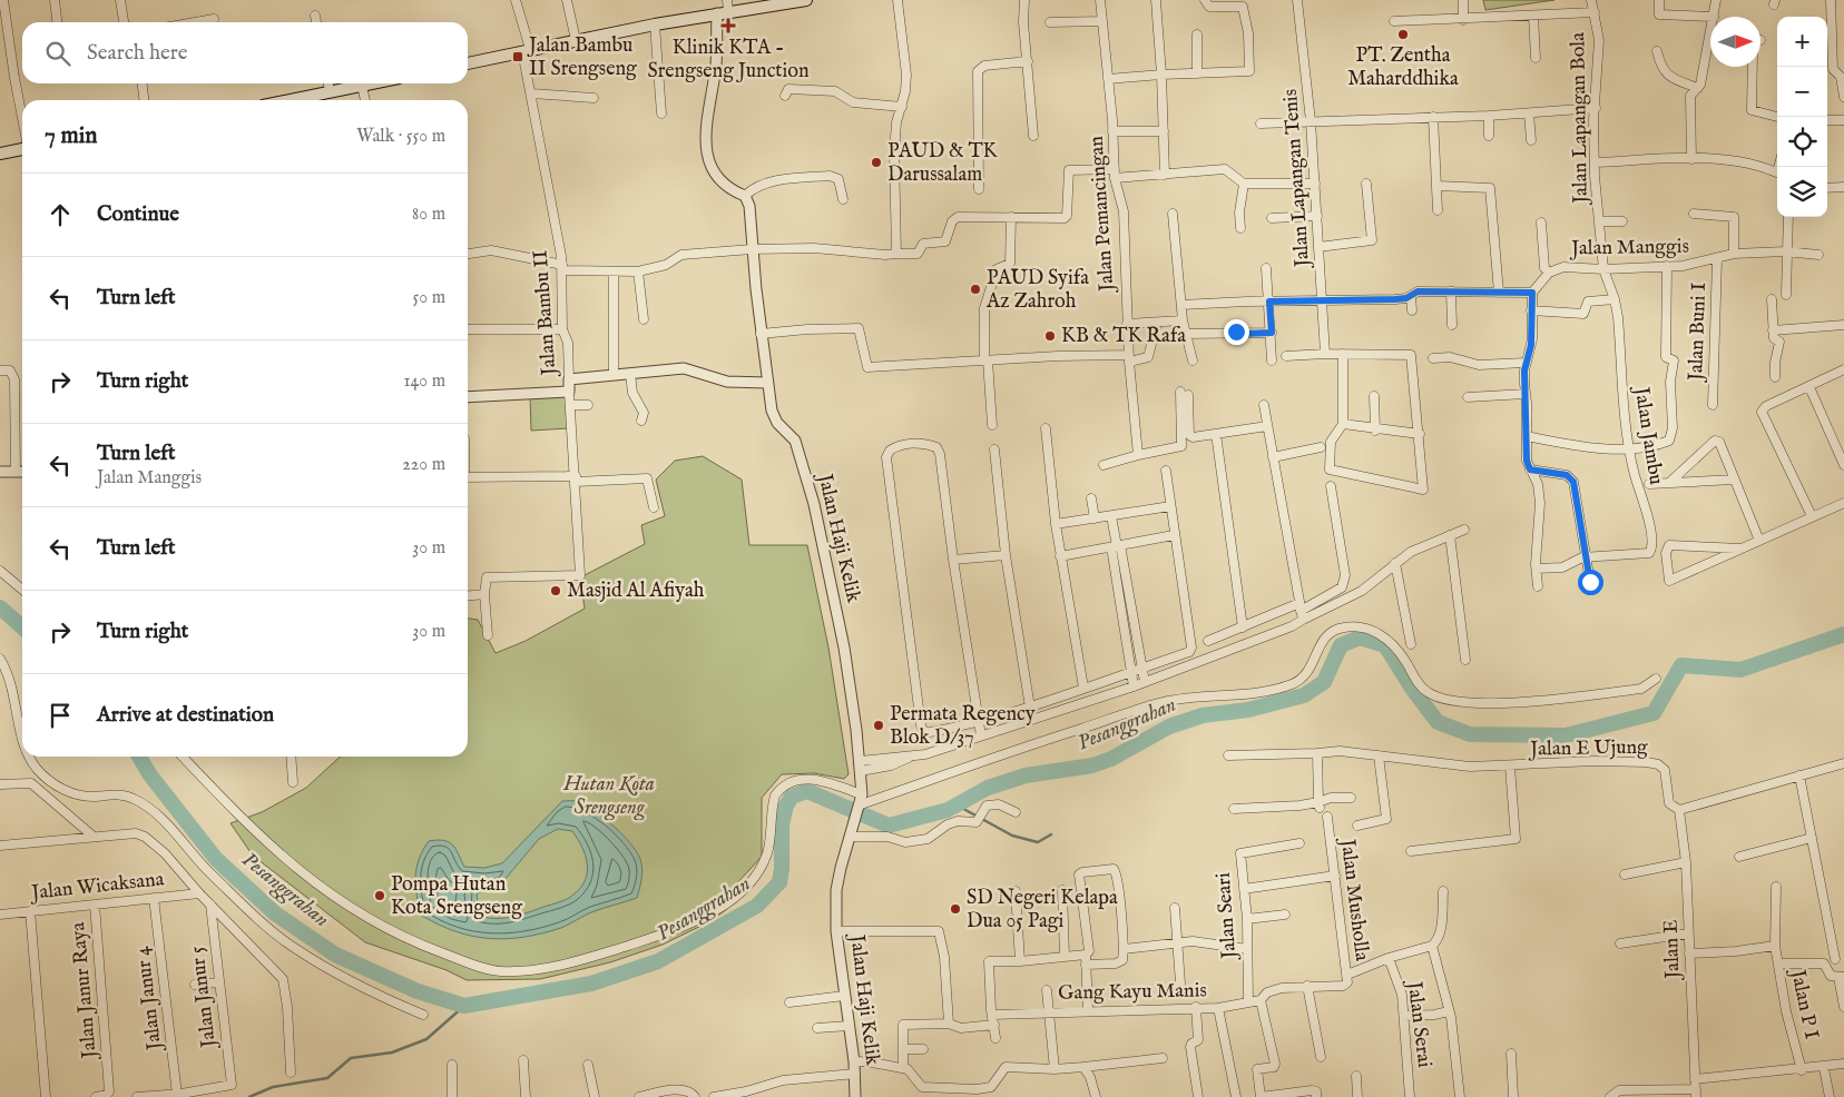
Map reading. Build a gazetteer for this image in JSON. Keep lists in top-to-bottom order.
{
  "streets": {
    "street": [
      "Jalan Lapangan Bola",
      "Jalan Lapangan Tenis",
      "Jalan Pemancingan",
      "Jalan Manggis",
      "Jalan Bambu II",
      "Jalan Buni I",
      "Jalan Jambu",
      "Jalan Haji Kelik",
      "Jalan E Ujung",
      "Jalan Wicaksana",
      "Jalan Musholla",
      "Jalan Seari",
      "Jalan E",
      "Jalan Janur Raya",
      "Gang Kayu Manis",
      "Jalan Janur 5",
      "Jalan Janur 4",
      "Jalan P I",
      "Jalan Serai"
    ]
  },
  "crossings": [
    ["Jalan Lapangan Bola", "Jalan Manggis"],
    ["Jalan Lapangan Bola", "Jalan Jambu"],
    ["Jalan Manggis", "Jalan Buni I"],
    ["Jalan Manggis", "Jalan Jambu"],
    ["Jalan E Ujung", "Jalan E"],
    ["Jalan Wicaksana", "Jalan Janur Raya"],
    ["Jalan Wicaksana", "Jalan Janur 5"],
    ["Jalan Wicaksana", "Jalan Janur 4"],
    ["Jalan Musholla", "Jalan Seari"],
    ["Jalan Musholla", "Gang Kayu Manis"],
    ["Jalan Seari", "Gang Kayu Manis"],
    ["Jalan Janur 5", "Jalan Janur 4"]
  ],
  "water": ["Pesanggrahan"],
  "parks": ["Hutan Kota Srengseng"],
  "places": {
    "health": ["Klinik KTA - Srengseng Junction"],
    "other": [
      "PT. Zentha Maharddhika",
      "PAUD & TK Darussalam",
      "PAUD Syifa Az Zahroh",
      "KB & TK Rafa",
      "Masjid Al Afiyah",
      "Permata Regency Blok D/37",
      "Pompa Hutan Kota Srengseng",
      "SD Negeri Kelapa Dua 05 Pagi"
    ],
    "transit": ["Jalan Bambu II Srengseng"]
  },
  "north": "right",
  "page": {
    "map_buttons": ["+", "−"],
    "search": "Search here",
    "heading": ["7 min", "Walk · 550 m"],
    "list": [
      ["Continue", "80 m"],
      ["Turn left", "50 m"],
      ["Turn right", "140 m"],
      ["Turn left", "Jalan Manggis", "220 m"],
      ["Turn left", "30 m"],
      ["Turn right", "30 m"],
      "Arrive at destination"
    ]
  }
}
